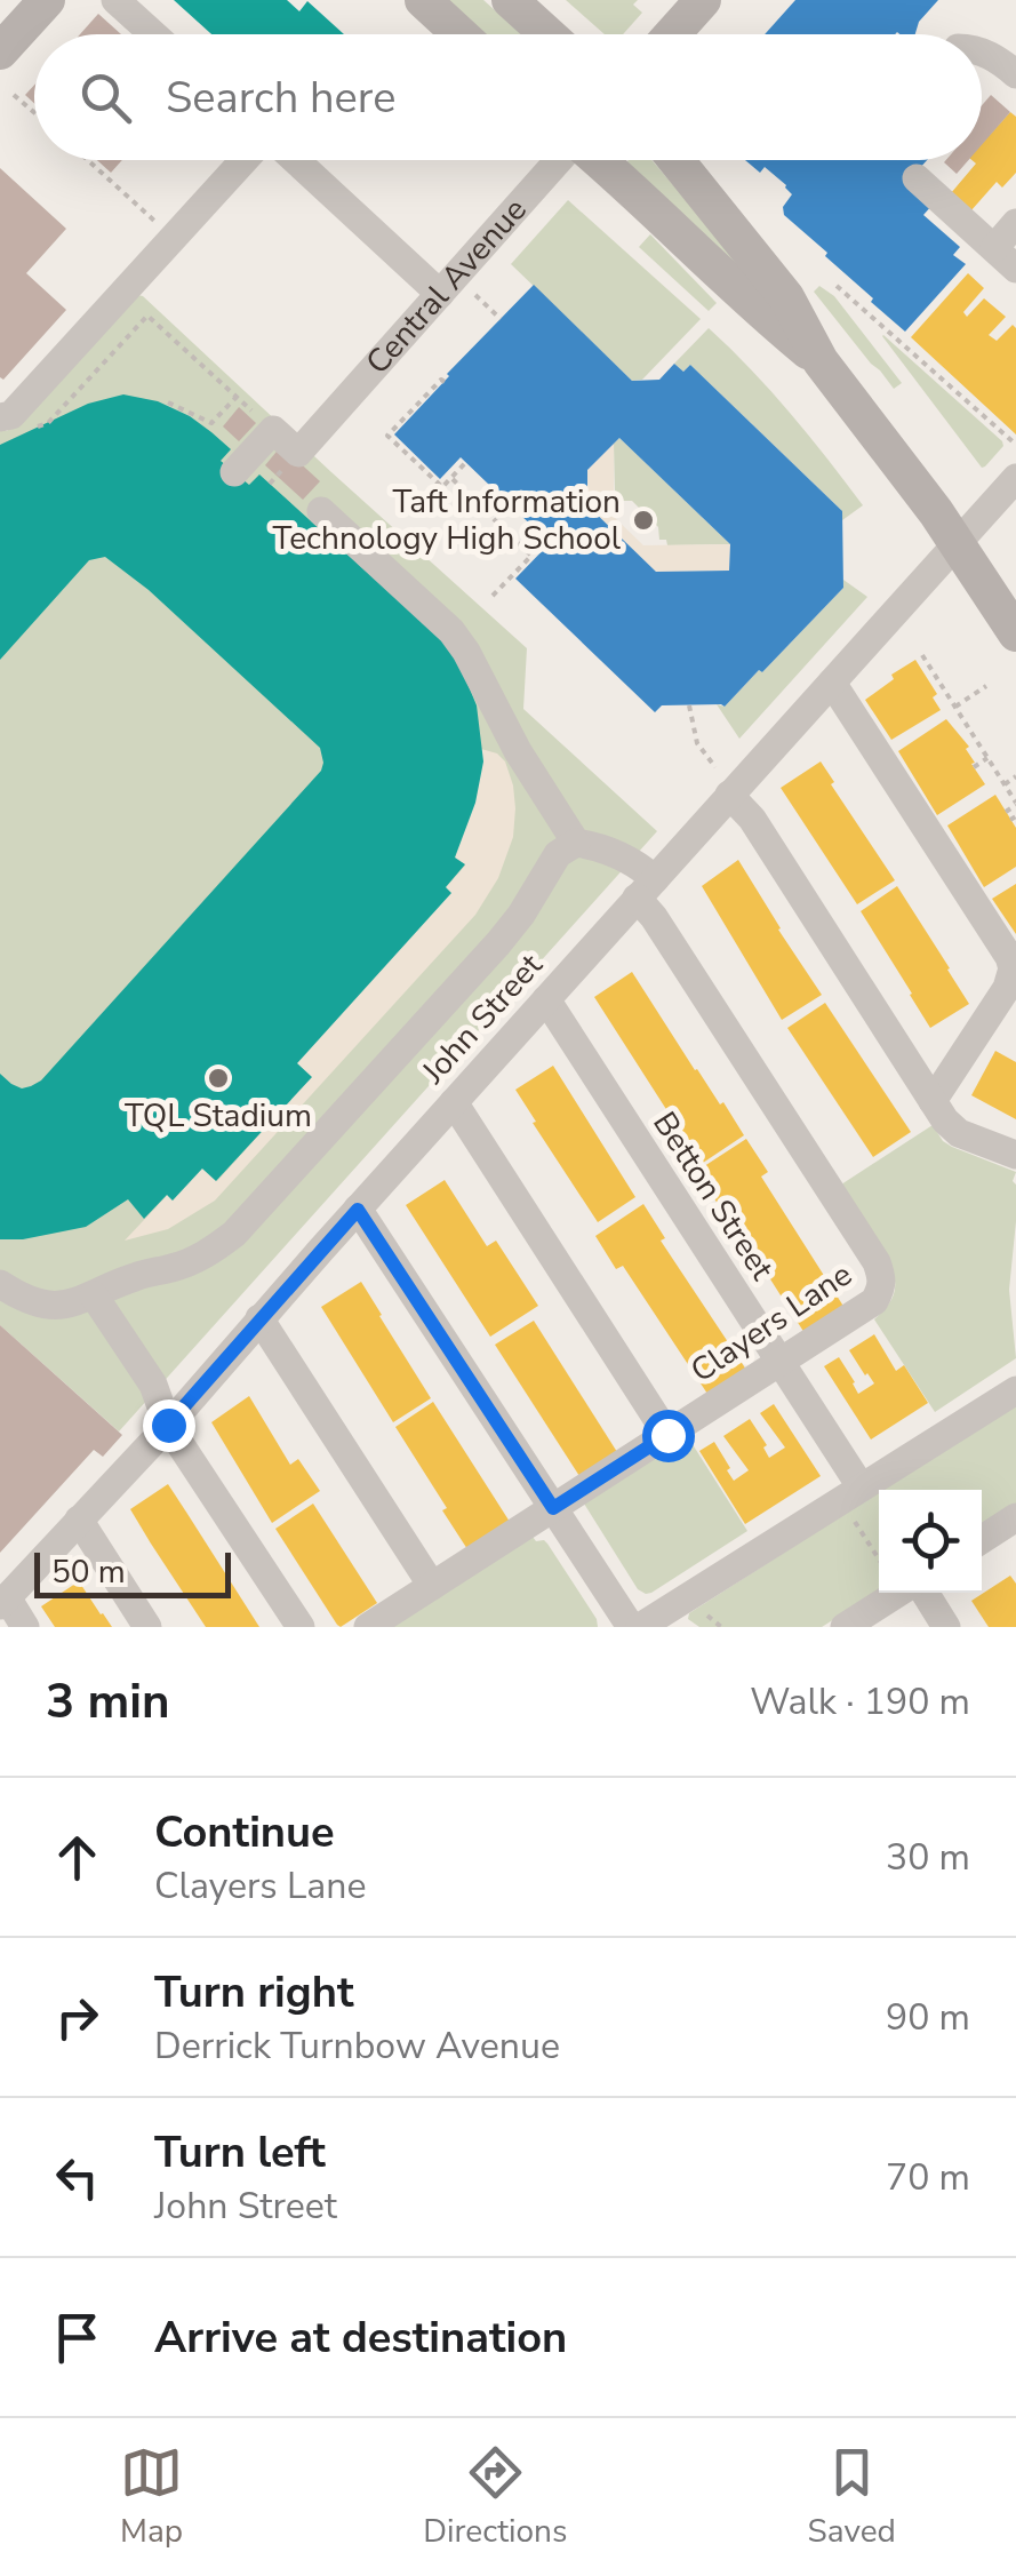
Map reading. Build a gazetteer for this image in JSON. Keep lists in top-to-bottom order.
{
  "streets": {
    "street": [
      "Central Avenue",
      "John Street",
      "Betton Street",
      "Clayers Lane"
    ]
  },
  "crossings": [
    ["John Street", "Betton Street"],
    ["John Street", "Clayers Lane"],
    ["Betton Street", "Clayers Lane"]
  ],
  "places": ["Taft Information Technology High School", "TQL Stadium"],
  "scale_bar": "50 m",
  "page": {
    "search": "Search here",
    "scale": "50 m",
    "heading": ["3 min", "Walk · 190 m"],
    "list": [
      ["Continue", "Clayers Lane", "30 m"],
      ["Turn right", "Derrick Turnbow Avenue", "90 m"],
      ["Turn left", "John Street", "70 m"],
      "Arrive at destination"
    ],
    "nav": ["Map", "Directions", "Saved"]
  }
}
